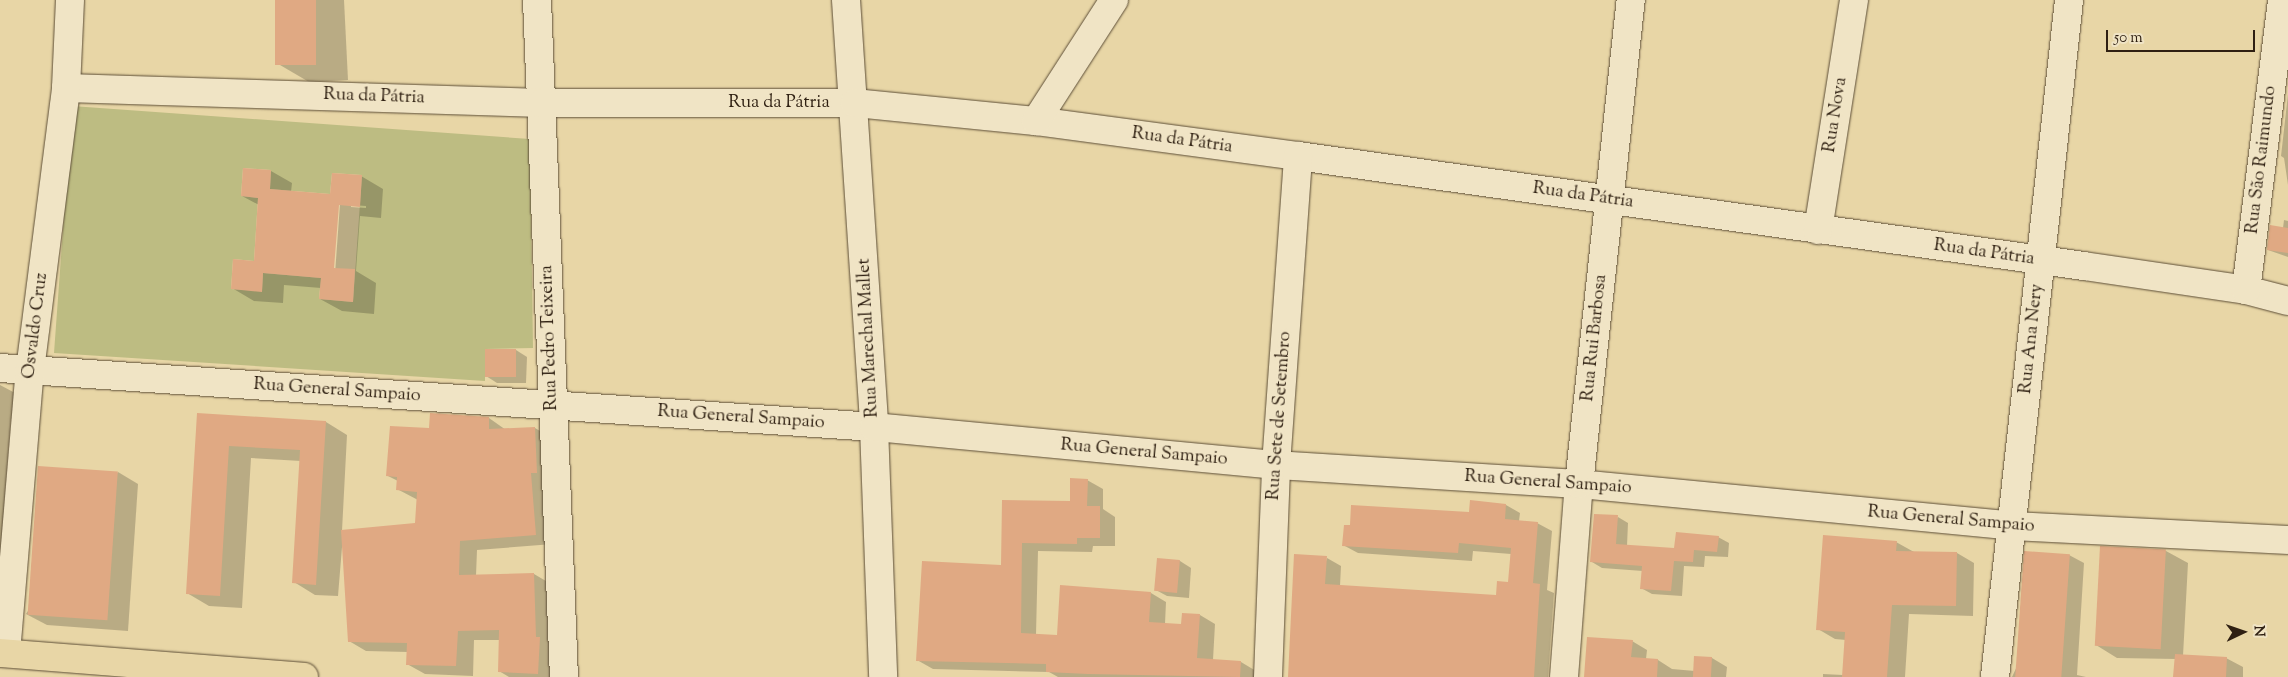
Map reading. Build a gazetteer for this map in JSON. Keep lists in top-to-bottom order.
{
  "streets": {
    "street": [
      "Rua da Pátria",
      "Rua Nova",
      "Rua São Raimundo",
      "Osvaldo Cruz",
      "Rua Pedro Teixeira",
      "Rua Marechal Mallet",
      "Rua Rui Barbosa",
      "Rua Ana Nery",
      "Rua General Sampaio",
      "Rua Sete de Setembro"
    ]
  },
  "crossings": [
    ["Rua da Pátria", "Rua Nova"],
    ["Rua da Pátria", "Rua São Raimundo"],
    ["Rua da Pátria", "Osvaldo Cruz"],
    ["Rua da Pátria", "Rua Pedro Teixeira"],
    ["Rua da Pátria", "Rua Marechal Mallet"],
    ["Rua da Pátria", "Rua Rui Barbosa"],
    ["Rua da Pátria", "Rua Ana Nery"],
    ["Rua da Pátria", "Rua Sete de Setembro"],
    ["Osvaldo Cruz", "Rua General Sampaio"],
    ["Rua Pedro Teixeira", "Rua General Sampaio"],
    ["Rua Marechal Mallet", "Rua General Sampaio"],
    ["Rua Rui Barbosa", "Rua General Sampaio"],
    ["Rua Ana Nery", "Rua General Sampaio"],
    ["Rua General Sampaio", "Rua Sete de Setembro"]
  ],
  "scale_bar": "50 m",
  "north": "right"
}
